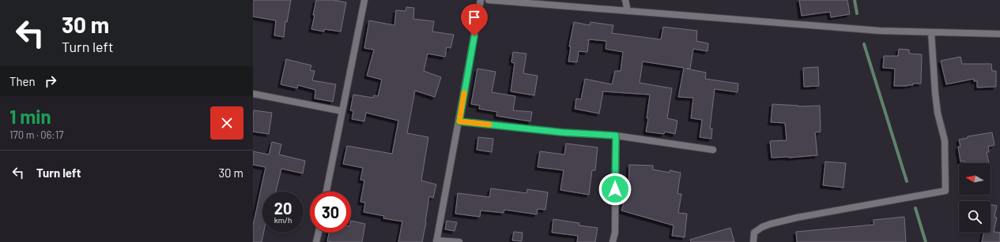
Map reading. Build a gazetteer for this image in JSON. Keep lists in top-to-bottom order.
{
  "north": "left",
  "page": {
    "turn": ["30 m", "Turn left"],
    "then": "Then",
    "heading": ["1 min", "170 m · 06:17"],
    "list": [
      {
        "name": "Turn left",
        "value": "30 m"
      }
    ],
    "speed": "20 km/h",
    "limit": "30"
  }
}
